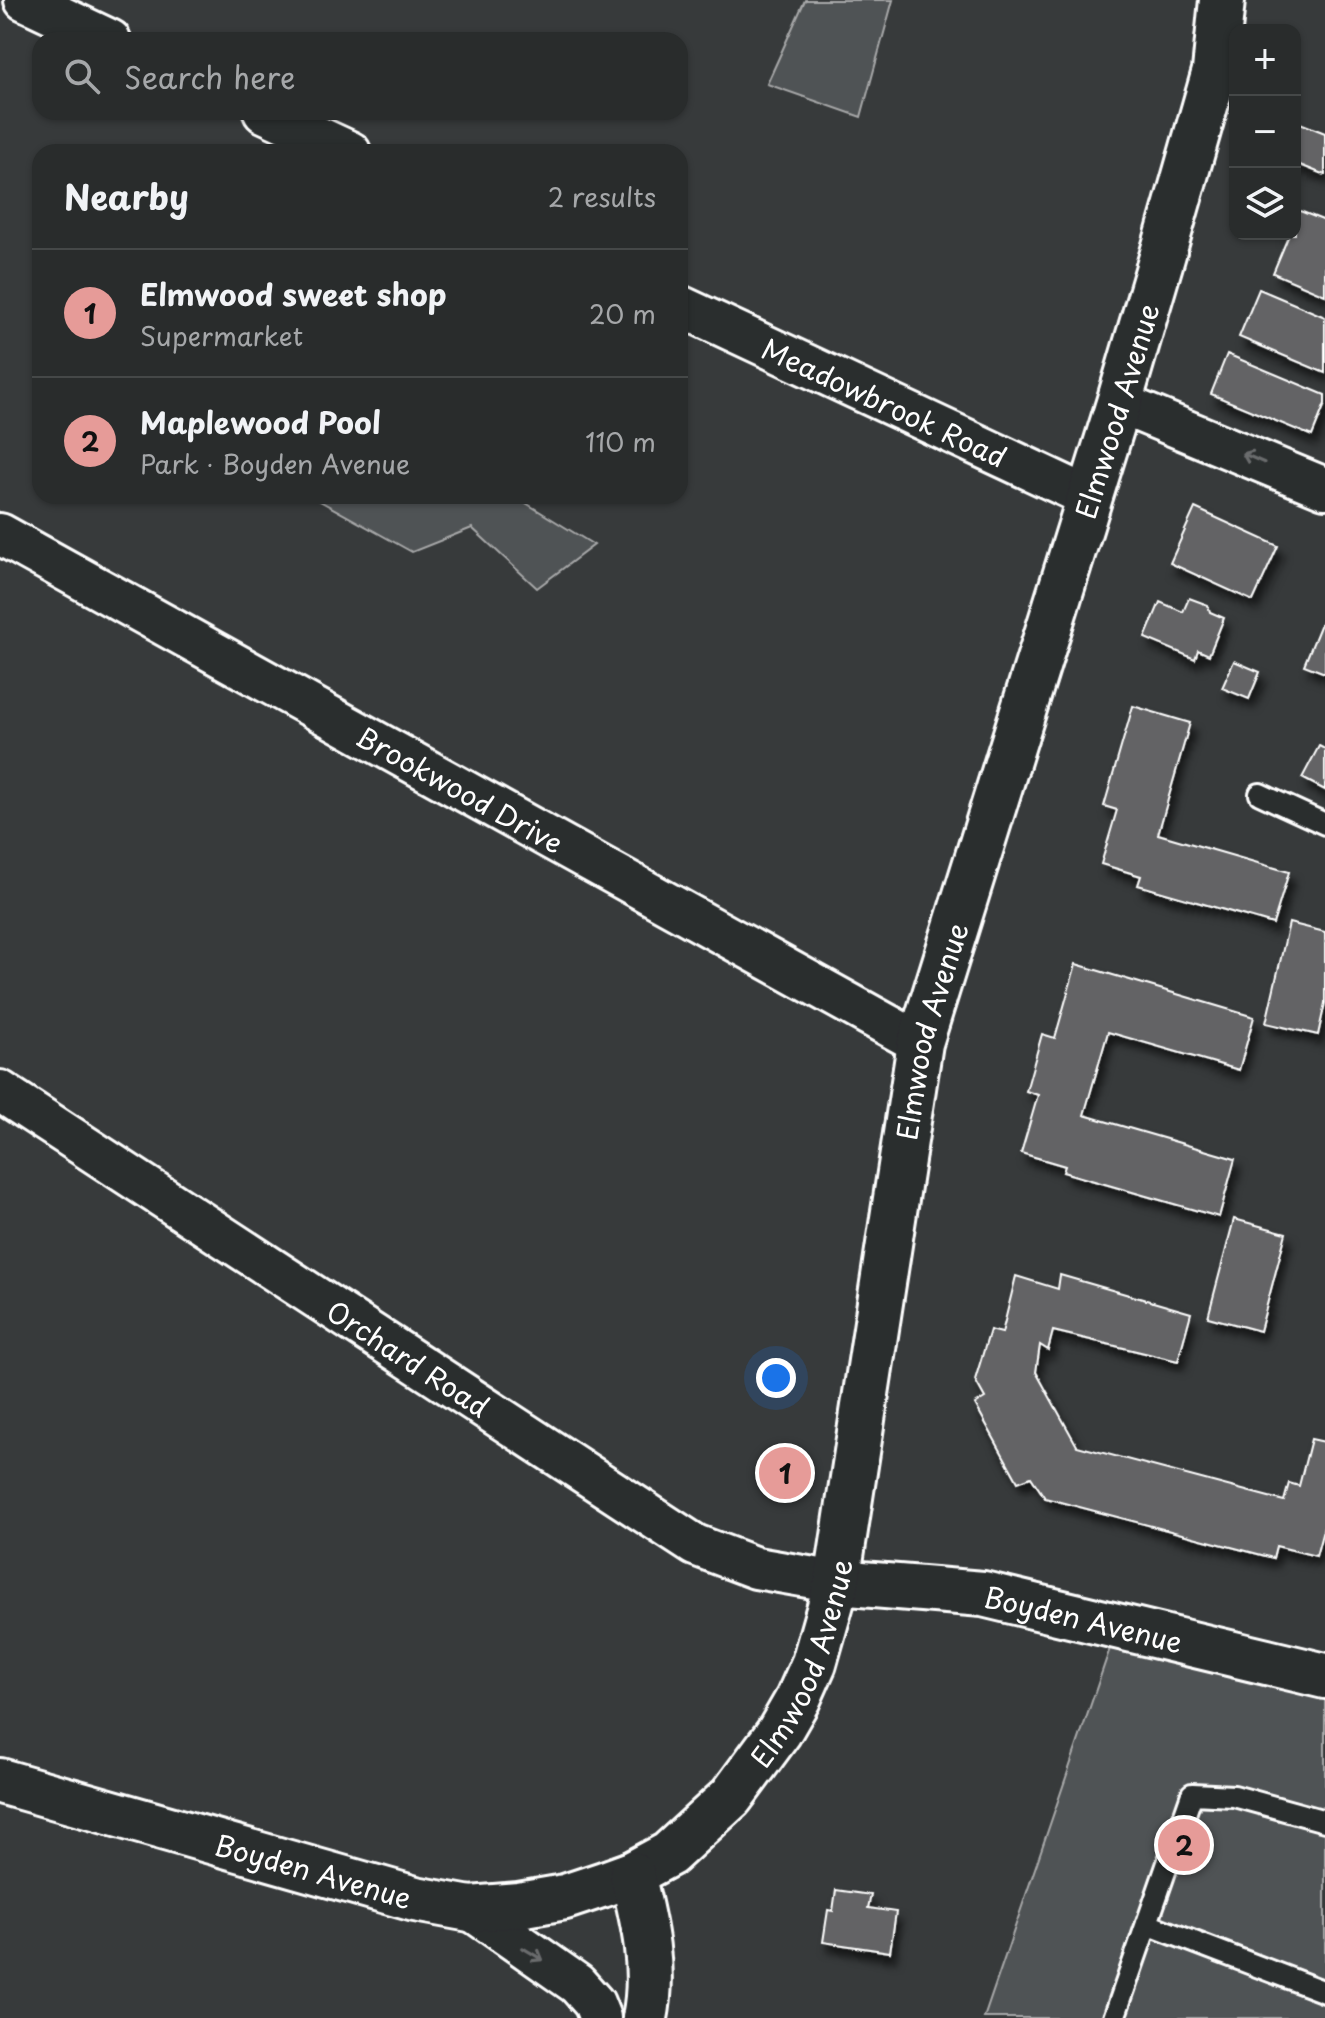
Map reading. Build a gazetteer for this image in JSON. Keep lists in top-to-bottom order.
{
  "streets": {
    "street": [
      "Meadowbrook Road",
      "Elmwood Avenue",
      "Brookwood Drive",
      "Orchard Road",
      "Boyden Avenue"
    ]
  },
  "crossings": [
    ["Meadowbrook Road", "Elmwood Avenue"],
    ["Elmwood Avenue", "Brookwood Drive"],
    ["Elmwood Avenue", "Orchard Road"],
    ["Elmwood Avenue", "Boyden Avenue"],
    ["Orchard Road", "Boyden Avenue"]
  ],
  "page": {
    "map_buttons": ["+", "−"],
    "search": "Search here",
    "heading": ["Nearby", "2 results"],
    "list": [
      {
        "mark": "1",
        "name": "Elmwood sweet shop",
        "note": "Supermarket",
        "value": "20 m"
      },
      {
        "mark": "2",
        "name": "Maplewood Pool",
        "note": "Park · Boyden Avenue",
        "value": "110 m"
      }
    ],
    "pins": ["1", "2"]
  }
}
